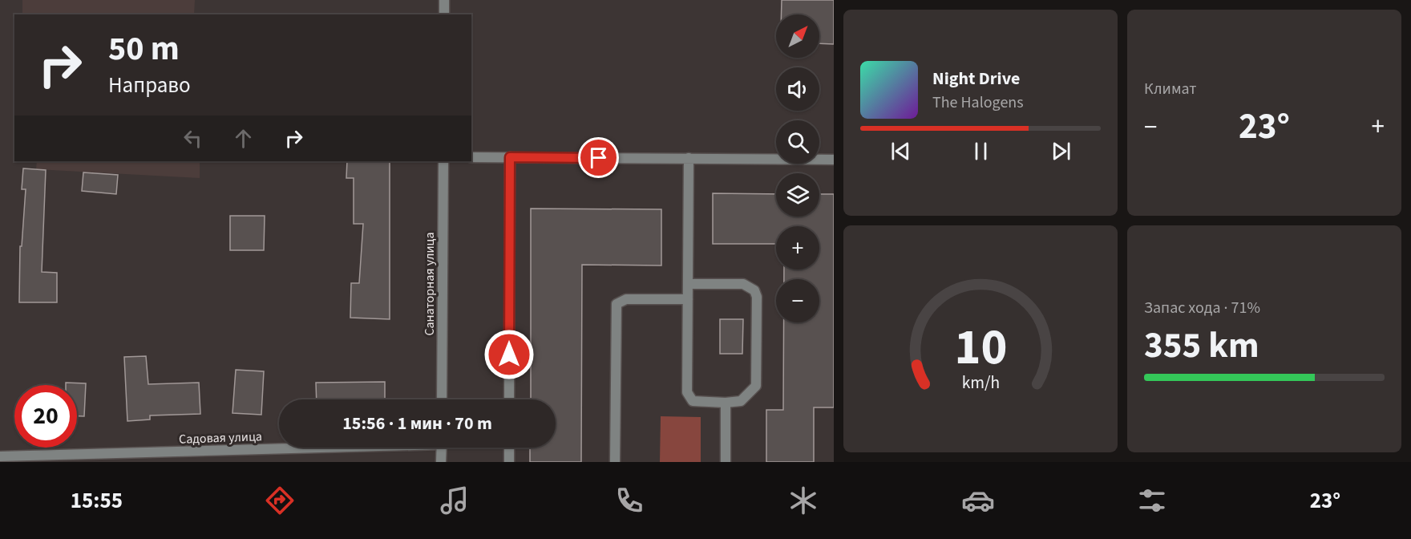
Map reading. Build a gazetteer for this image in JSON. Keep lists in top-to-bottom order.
{
  "streets": {
    "street": ["Санаторная улица", "Садовая улица"]
  },
  "north": "top right",
  "page": {
    "tile": [
      "Климат",
      ["Запас хода · 71%", "355 km"]
    ],
    "map_buttons": ["+", "−"],
    "turn": ["50 m", "Направо"],
    "song": ["Night Drive", "The Halogens"],
    "heat": ["−", "23°", "+"],
    "limit": "20",
    "trip": "15:56 · 1 мин · 70 m",
    "tabs": ["15:55", "23°"],
    "gauge": ["10", "km/h"]
  }
}
